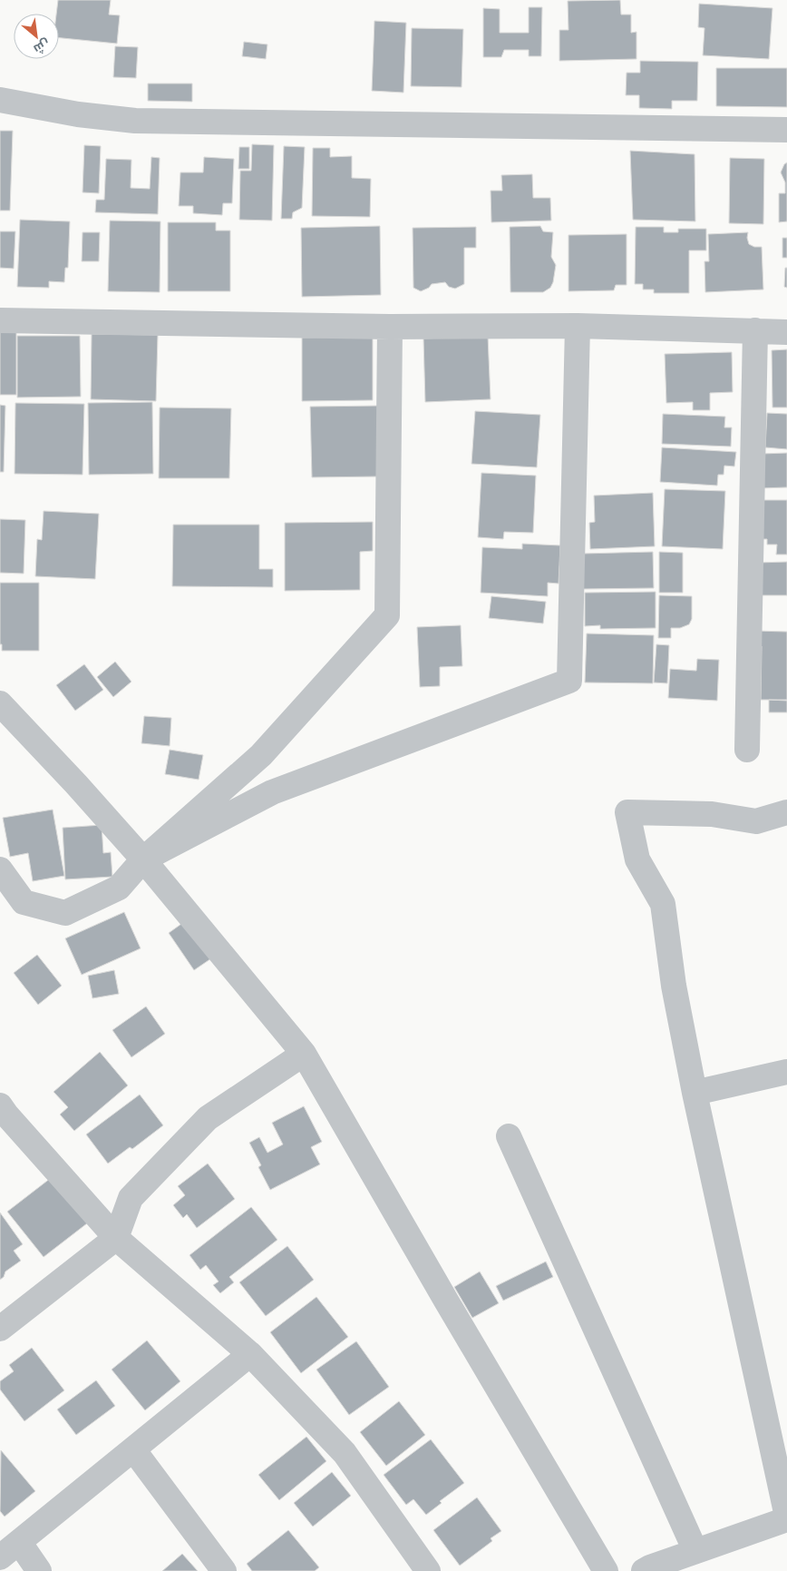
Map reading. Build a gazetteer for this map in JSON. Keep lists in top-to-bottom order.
{
  "north": "bottom right"
}
